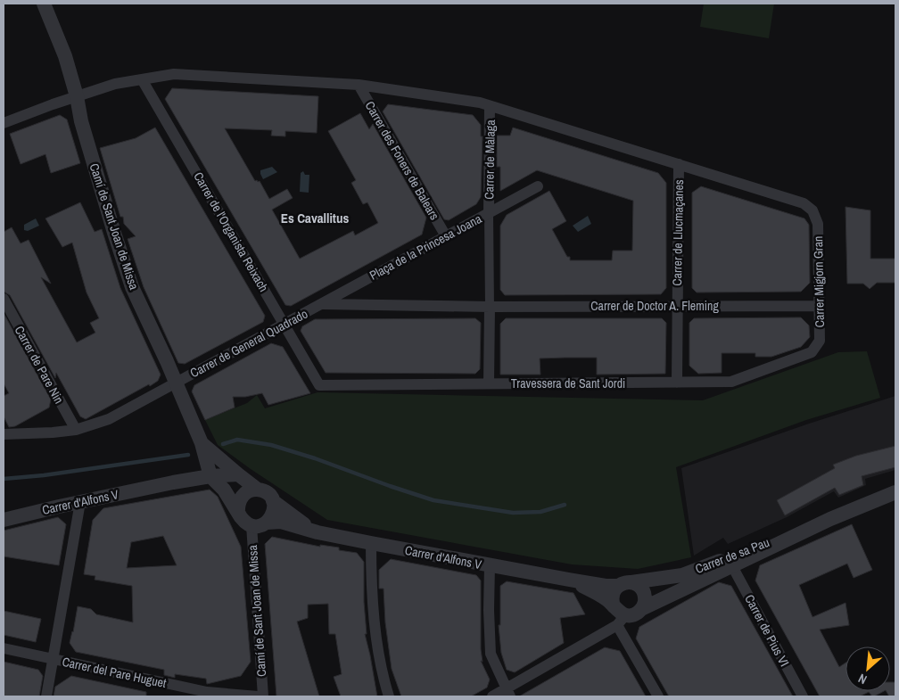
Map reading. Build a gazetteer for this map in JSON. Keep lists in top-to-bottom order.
{
  "streets": {
    "street": [
      "Carrer de Màlaga",
      "Carrer des Foners de Balears",
      "Camí de Sant Joan de Missa",
      "Carrer de l'Organista Reixach",
      "Carrer de Llucmaçanes",
      "Plaça de la Princesa Joana",
      "Carrer Migjorn Gran",
      "Carrer de Doctor A. Fleming",
      "Carrer de General Quadrado",
      "Carrer de Pare Nin",
      "Travessera de Sant Jordi",
      "Carrer d'Alfons V",
      "Carrer de sa Pau",
      "Carrer de Pius VI",
      "Carrer del Pare Huguet"
    ]
  },
  "crossings": [
    ["Carrer de Màlaga", "Plaça de la Princesa Joana"],
    ["Carrer des Foners de Balears", "Plaça de la Princesa Joana"],
    ["Camí de Sant Joan de Missa", "Carrer de General Quadrado"],
    ["Camí de Sant Joan de Missa", "Carrer d'Alfons V"],
    ["Carrer de l'Organista Reixach", "Carrer de General Quadrado"],
    ["Carrer de l'Organista Reixach", "Travessera de Sant Jordi"],
    ["Carrer de Llucmaçanes", "Carrer Migjorn Gran"],
    ["Carrer de Llucmaçanes", "Carrer de Doctor A. Fleming"],
    ["Carrer de Llucmaçanes", "Travessera de Sant Jordi"],
    ["Plaça de la Princesa Joana", "Carrer de Doctor A. Fleming"],
    ["Plaça de la Princesa Joana", "Carrer de General Quadrado"],
    ["Carrer Migjorn Gran", "Carrer de Doctor A. Fleming"],
    ["Carrer Migjorn Gran", "Travessera de Sant Jordi"],
    ["Carrer de General Quadrado", "Carrer de Pare Nin"],
    ["Carrer d'Alfons V", "Carrer de sa Pau"],
    ["Carrer de sa Pau", "Carrer de Pius VI"]
  ],
  "districts": ["Es Cavallitus"],
  "north": "bottom left"
}
